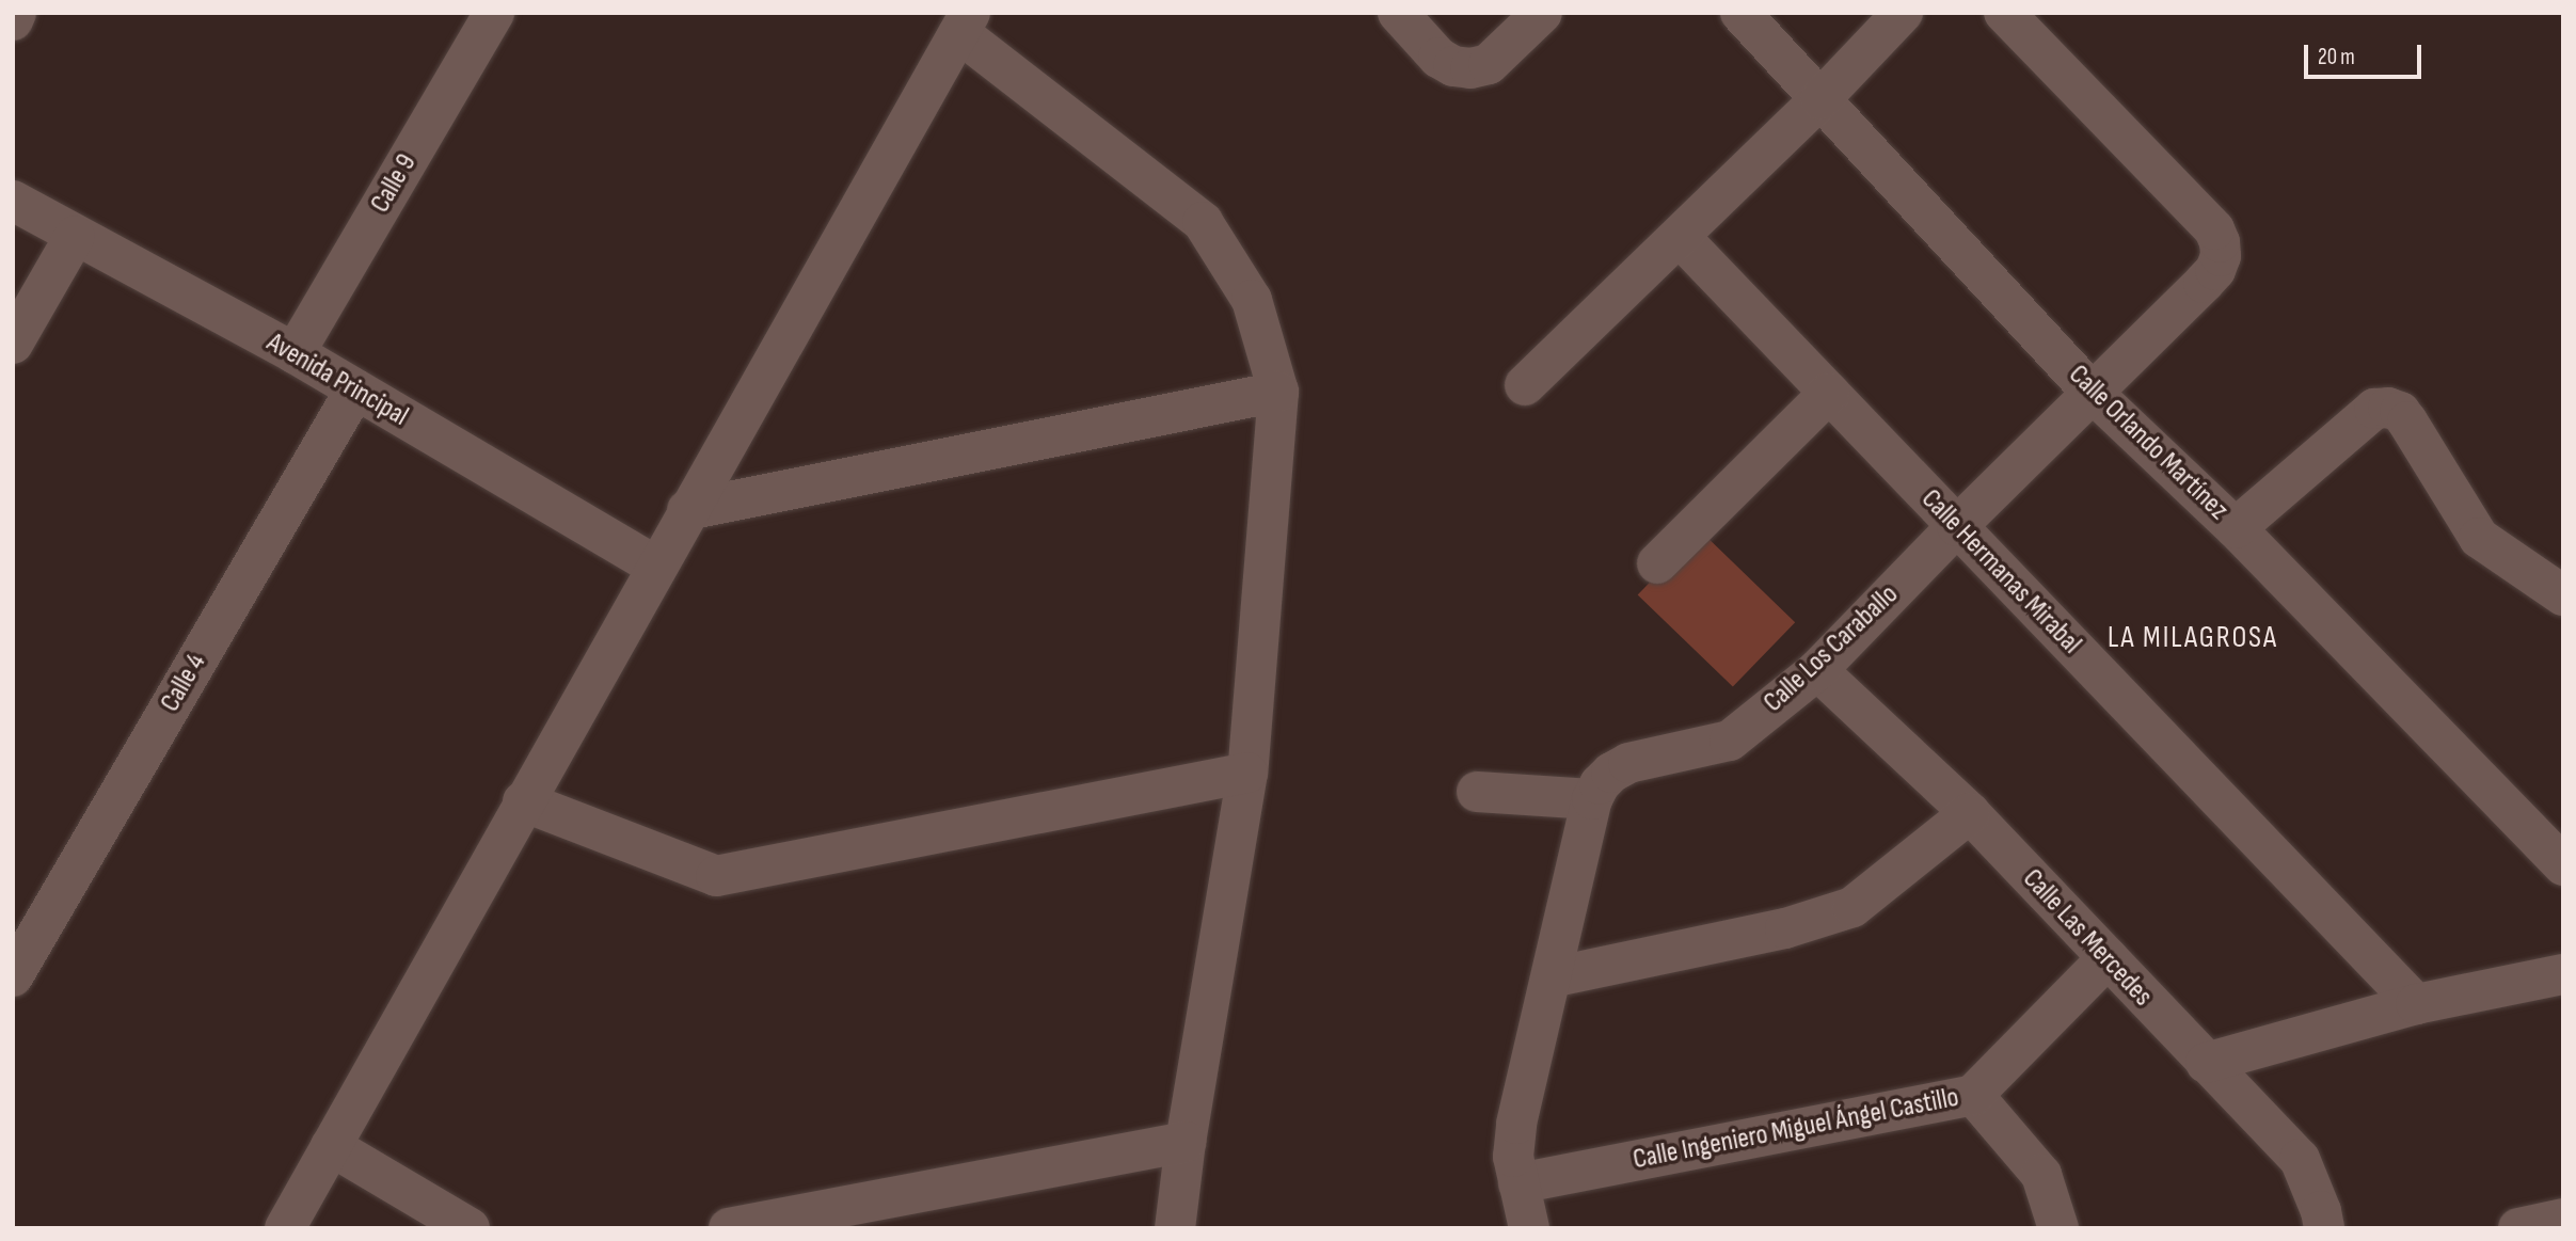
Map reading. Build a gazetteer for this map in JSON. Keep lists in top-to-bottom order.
{
  "streets": {
    "street": [
      "Calle 9",
      "Avenida Principal",
      "Calle Orlando Martínez",
      "Calle Hermanas Mirabal",
      "Calle Los Caraballo",
      "Calle 4",
      "Calle Las Mercedes",
      "Calle Ingeniero Miguel Ángel Castillo"
    ]
  },
  "crossings": [
    ["Calle 9", "Avenida Principal"],
    ["Avenida Principal", "Calle 4"],
    ["Calle Orlando Martínez", "Calle Los Caraballo"],
    ["Calle Hermanas Mirabal", "Calle Los Caraballo"],
    ["Calle Los Caraballo", "Calle Las Mercedes"],
    ["Calle Los Caraballo", "Calle Ingeniero Miguel Ángel Castillo"],
    ["Calle Las Mercedes", "Calle Ingeniero Miguel Ángel Castillo"]
  ],
  "districts": ["LA MILAGROSA"],
  "scale_bar": "20 m"
}
